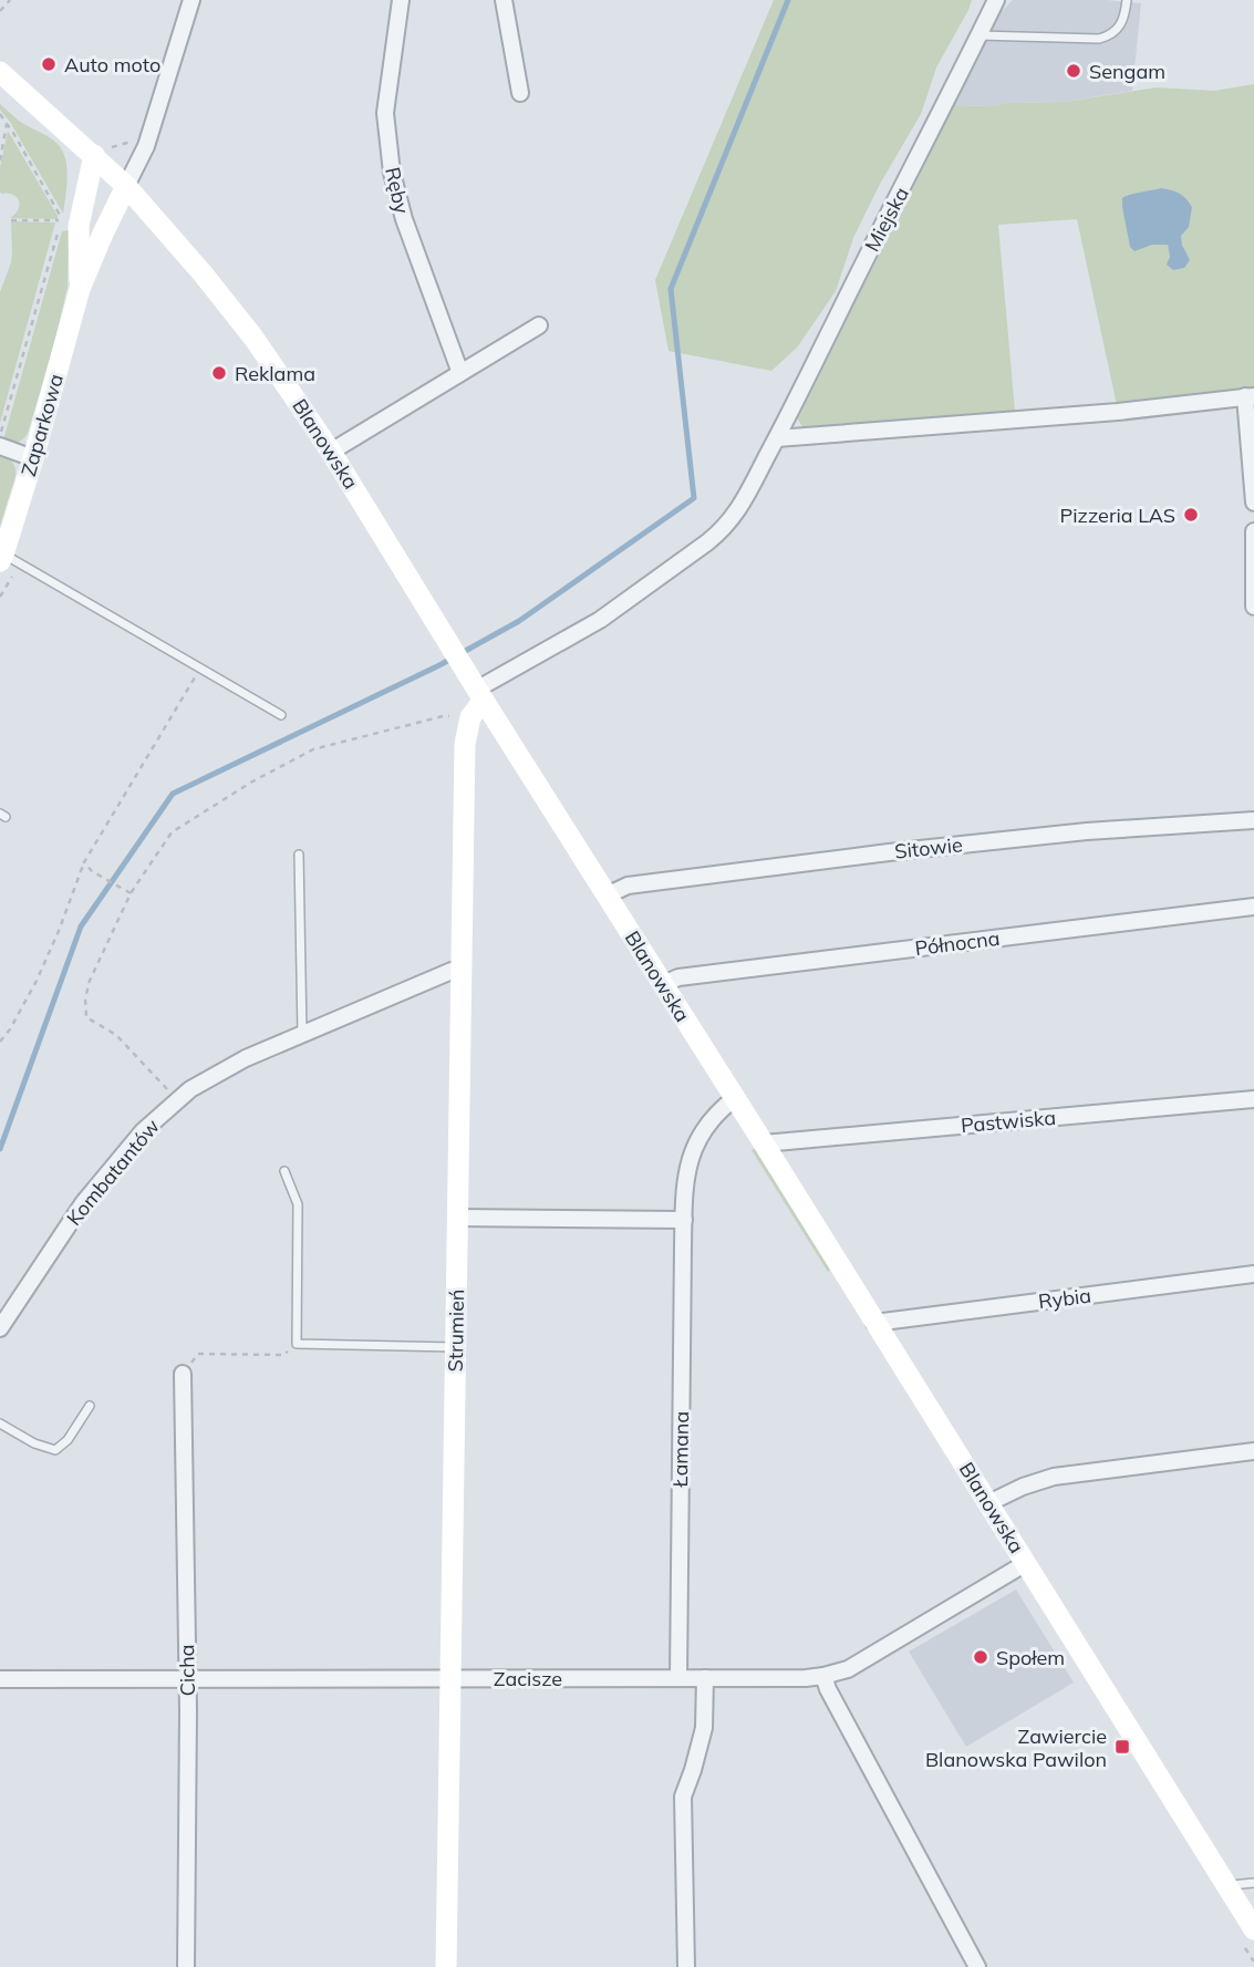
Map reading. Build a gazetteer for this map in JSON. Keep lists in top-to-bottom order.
{
  "streets": {
    "street": [
      "Ręby",
      "Miejska",
      "Zaparkowa",
      "Blanowska",
      "Sitowie",
      "Północna",
      "Pastwiska",
      "Kombatantów",
      "Rybia",
      "Strumień",
      "Łamana",
      "Cicha",
      "Zacisze"
    ]
  },
  "crossings": [
    ["Miejska", "Blanowska"],
    ["Miejska", "Strumień"],
    ["Zaparkowa", "Blanowska"],
    ["Blanowska", "Sitowie"],
    ["Blanowska", "Północna"],
    ["Blanowska", "Pastwiska"],
    ["Blanowska", "Rybia"],
    ["Blanowska", "Strumień"],
    ["Blanowska", "Łamana"],
    ["Blanowska", "Zacisze"],
    ["Kombatantów", "Strumień"],
    ["Strumień", "Zacisze"],
    ["Łamana", "Zacisze"],
    ["Cicha", "Zacisze"]
  ],
  "places": {
    "other": [
      "Auto moto",
      "Sengam",
      "Reklama",
      "Pizzeria LAS",
      "Społem"
    ],
    "transit": ["Zawiercie Blanowska Pawilon"]
  }
}
